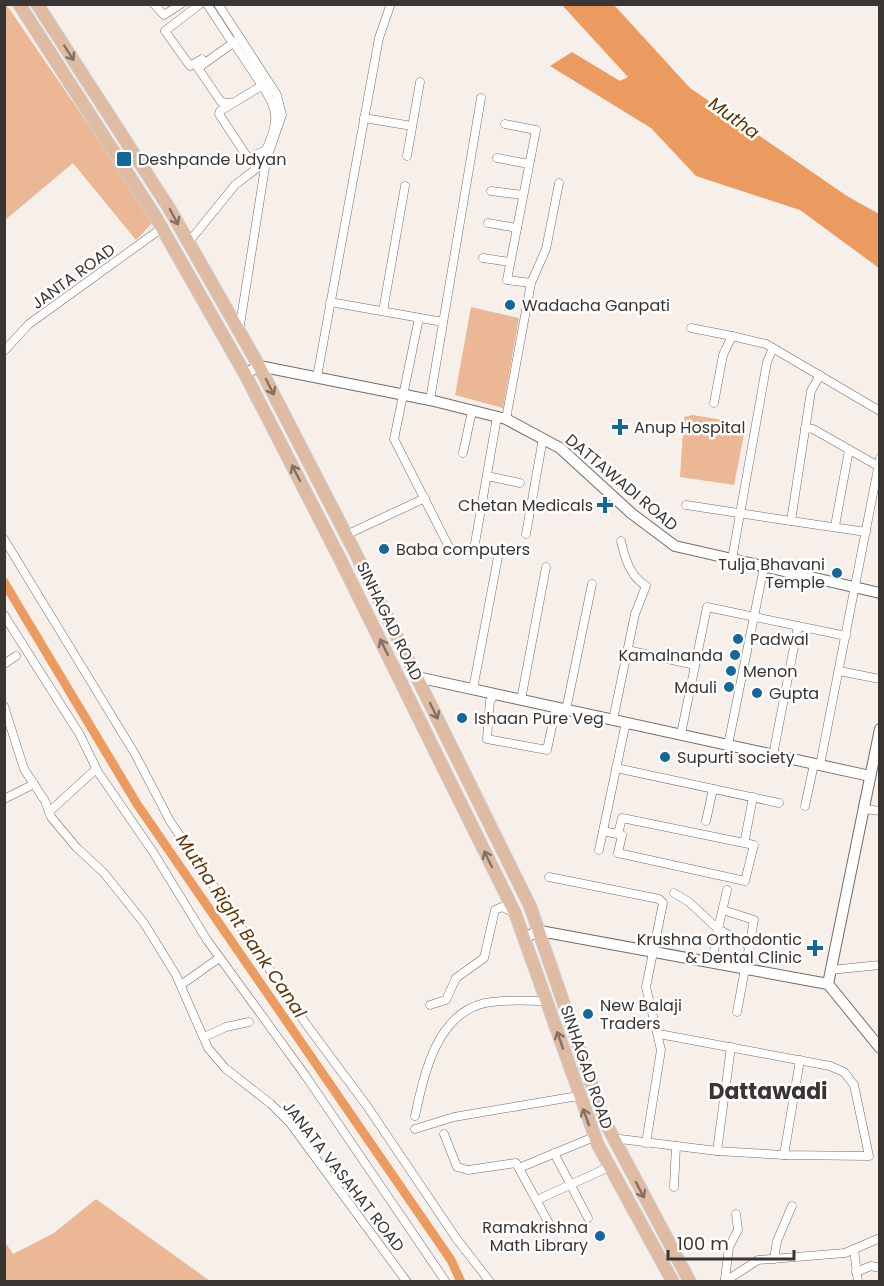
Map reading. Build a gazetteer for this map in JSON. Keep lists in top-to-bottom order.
{
  "streets": {
    "main road": ["SINHAGAD ROAD"],
    "street": ["JANTA ROAD", "DATTAWADI ROAD", "JANATA VASAHAT ROAD"]
  },
  "crossings": [
    ["JANTA ROAD", "SINHAGAD ROAD"],
    ["DATTAWADI ROAD", "SINHAGAD ROAD"]
  ],
  "districts": ["Dattawadi"],
  "water": ["Mutha", "Mutha Right Bank Canal"],
  "places": {
    "transit": ["Deshpande Udyan"],
    "other": [
      "Wadacha Ganpati",
      "Baba computers",
      "Tulja Bhavani Temple",
      "Padwal",
      "Kamalnanda",
      "Menon",
      "Mauli",
      "Gupta",
      "Ishaan Pure Veg",
      "Supurti society",
      "New Balaji Traders",
      "Ramakrishna Math Library"
    ],
    "health": ["Anup Hospital", "Chetan Medicals", "Krushna Orthodontic & Dental Clinic"]
  },
  "scale_bar": "100 m"
}
